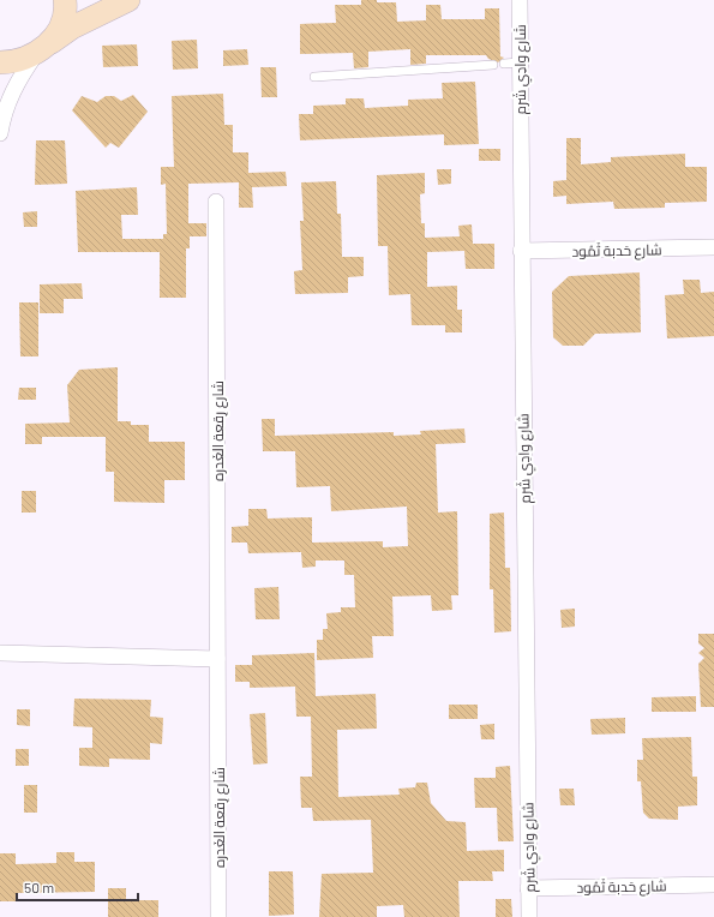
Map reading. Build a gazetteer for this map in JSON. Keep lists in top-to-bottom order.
{
  "streets": {
    "street": ["شارع وادِي شَرم", "شارع حَدبة ثَمُود", "شارع رِقعة الغَدره"]
  },
  "crossings": [
    ["شارع وادِي شَرم", "شارع حَدبة ثَمُود"]
  ],
  "scale_bar": "50 m"
}
